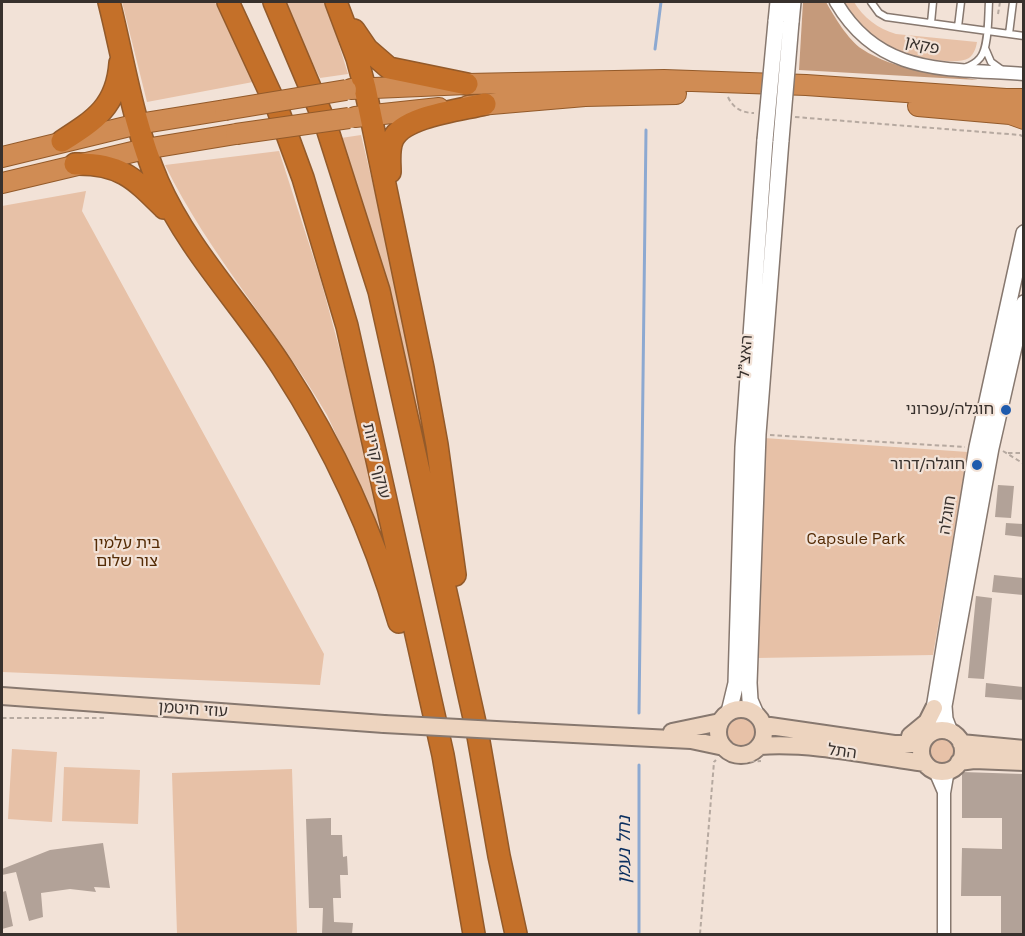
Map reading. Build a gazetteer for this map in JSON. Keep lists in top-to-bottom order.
{
  "streets": {
    "highway": ["עוקף קריות"],
    "main road": ["עוזי חיטמן", "התל"],
    "street": ["פקאן", "האצ\"ל", "חוגלה"]
  },
  "crossings": [
    ["האצ\"ל", "התל"],
    ["חוגלה", "התל"]
  ],
  "water": ["נחל נעמן"],
  "parks": ["Capsule Park", "בית עלמין צור שלום"],
  "places": ["חוגלה/עפרוני", "חוגלה/דרור"]
}
